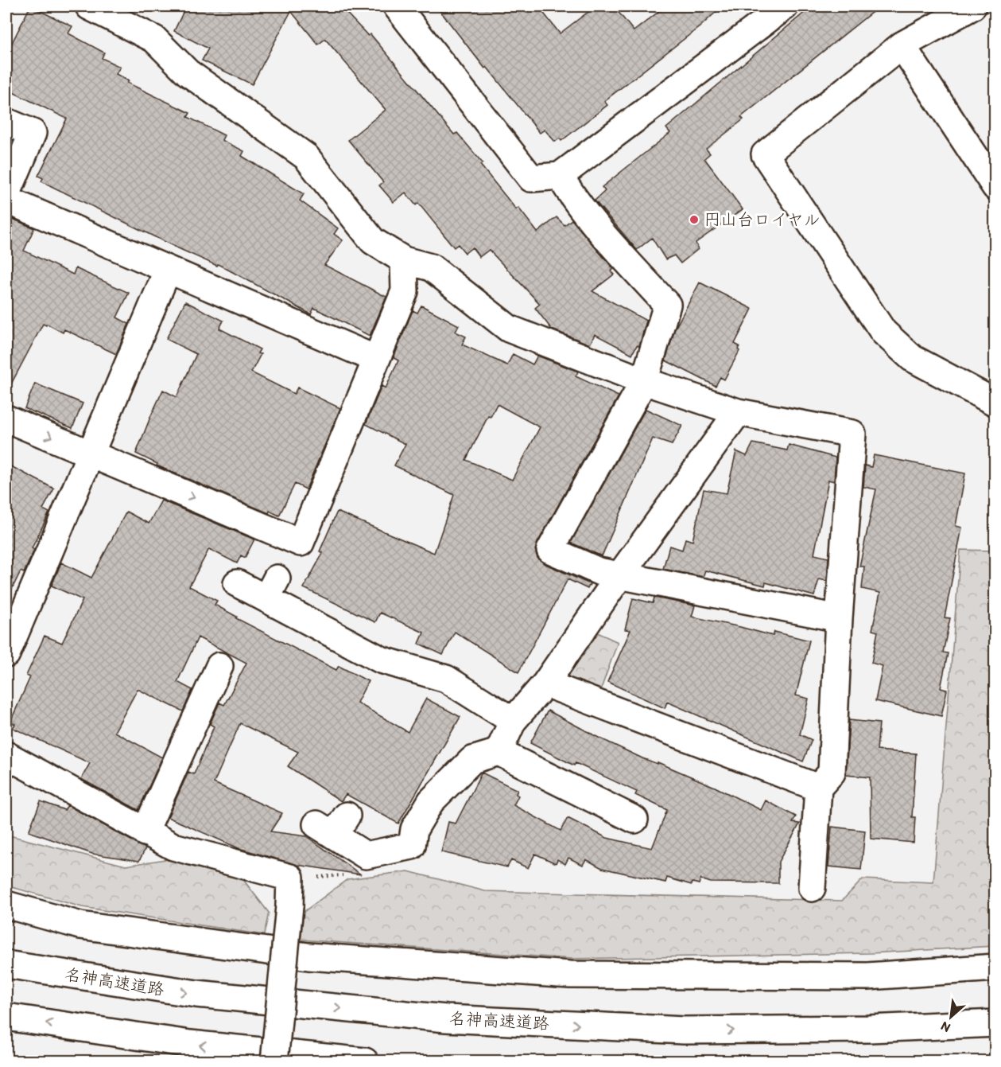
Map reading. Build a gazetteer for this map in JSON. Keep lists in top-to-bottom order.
{
  "streets": {
    "main road": ["名神高速道路"]
  },
  "places": ["円山台ロイヤル"],
  "north": "bottom left"
}
